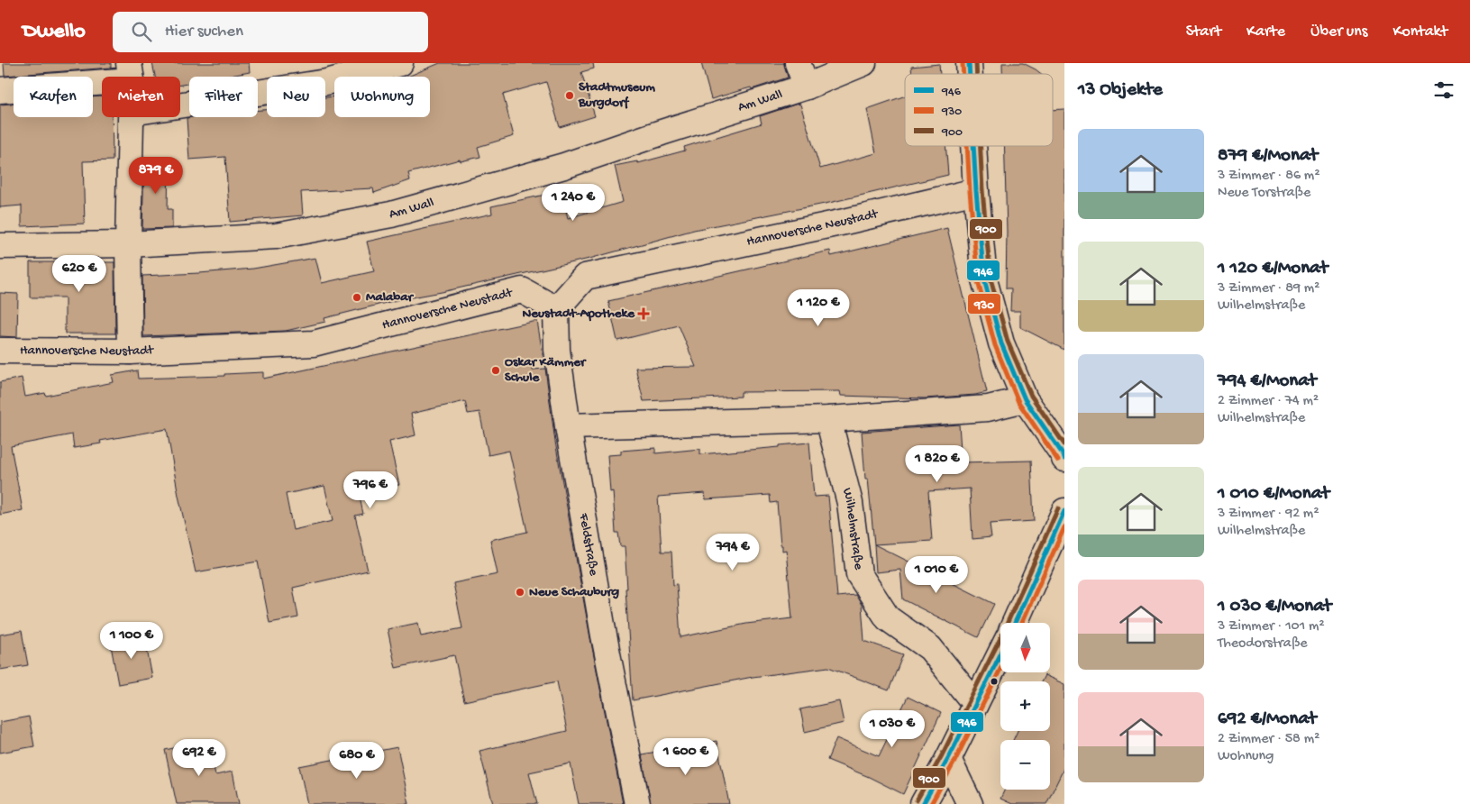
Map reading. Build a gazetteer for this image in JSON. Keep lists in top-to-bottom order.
{
  "streets": {
    "street": [
      "Am Wall",
      "Hannoversche Neustadt",
      "Wilhelmstraße",
      "Feldstraße"
    ]
  },
  "crossings": [
    ["Hannoversche Neustadt", "Feldstraße"]
  ],
  "places": {
    "other": [
      "Stadtmuseum Burgdorf",
      "Malabar",
      "Oskar Kämmer Schule",
      "Neue Schauburg"
    ],
    "health": ["Neustadt-Apotheke"]
  },
  "lines": ["transit line 946", "transit line 930", "transit line 900"],
  "legend": ["946", "930", "900"],
  "north": "bottom",
  "page": {
    "header": "Dwello",
    "search": "Hier suchen",
    "nav": [
      "Start",
      "Karte",
      "Über uns",
      "Kontakt"
    ],
    "heading": "13 Objekte",
    "chip": [
      "Kaufen",
      "Mieten",
      "Filter",
      "Neu",
      "Wohnung"
    ],
    "list": [
      {
        "name": "879 €/Monat",
        "note": "3 Zimmer · 86 m² · Neue Torstraße"
      },
      {
        "name": "1 120 €/Monat",
        "note": "3 Zimmer · 89 m² · Wilhelmstraße"
      },
      {
        "name": "794 €/Monat",
        "note": "2 Zimmer · 74 m² · Wilhelmstraße"
      },
      {
        "name": "1 010 €/Monat",
        "note": "3 Zimmer · 92 m² · Wilhelmstraße"
      },
      {
        "name": "1 030 €/Monat",
        "note": "3 Zimmer · 101 m² · Theodorstraße"
      },
      {
        "name": "692 €/Monat",
        "note": "2 Zimmer · 58 m² · Wohnung"
      }
    ],
    "price": [
      "879 €",
      "1 240 €",
      "620 €",
      "1 120 €",
      "1 820 €",
      "796 €",
      "794 €",
      "1 010 €",
      "1 100 €",
      "1 030 €",
      "1 600 €",
      "692 €",
      "680 €"
    ],
    "map_buttons": ["+", "−"]
  }
}
